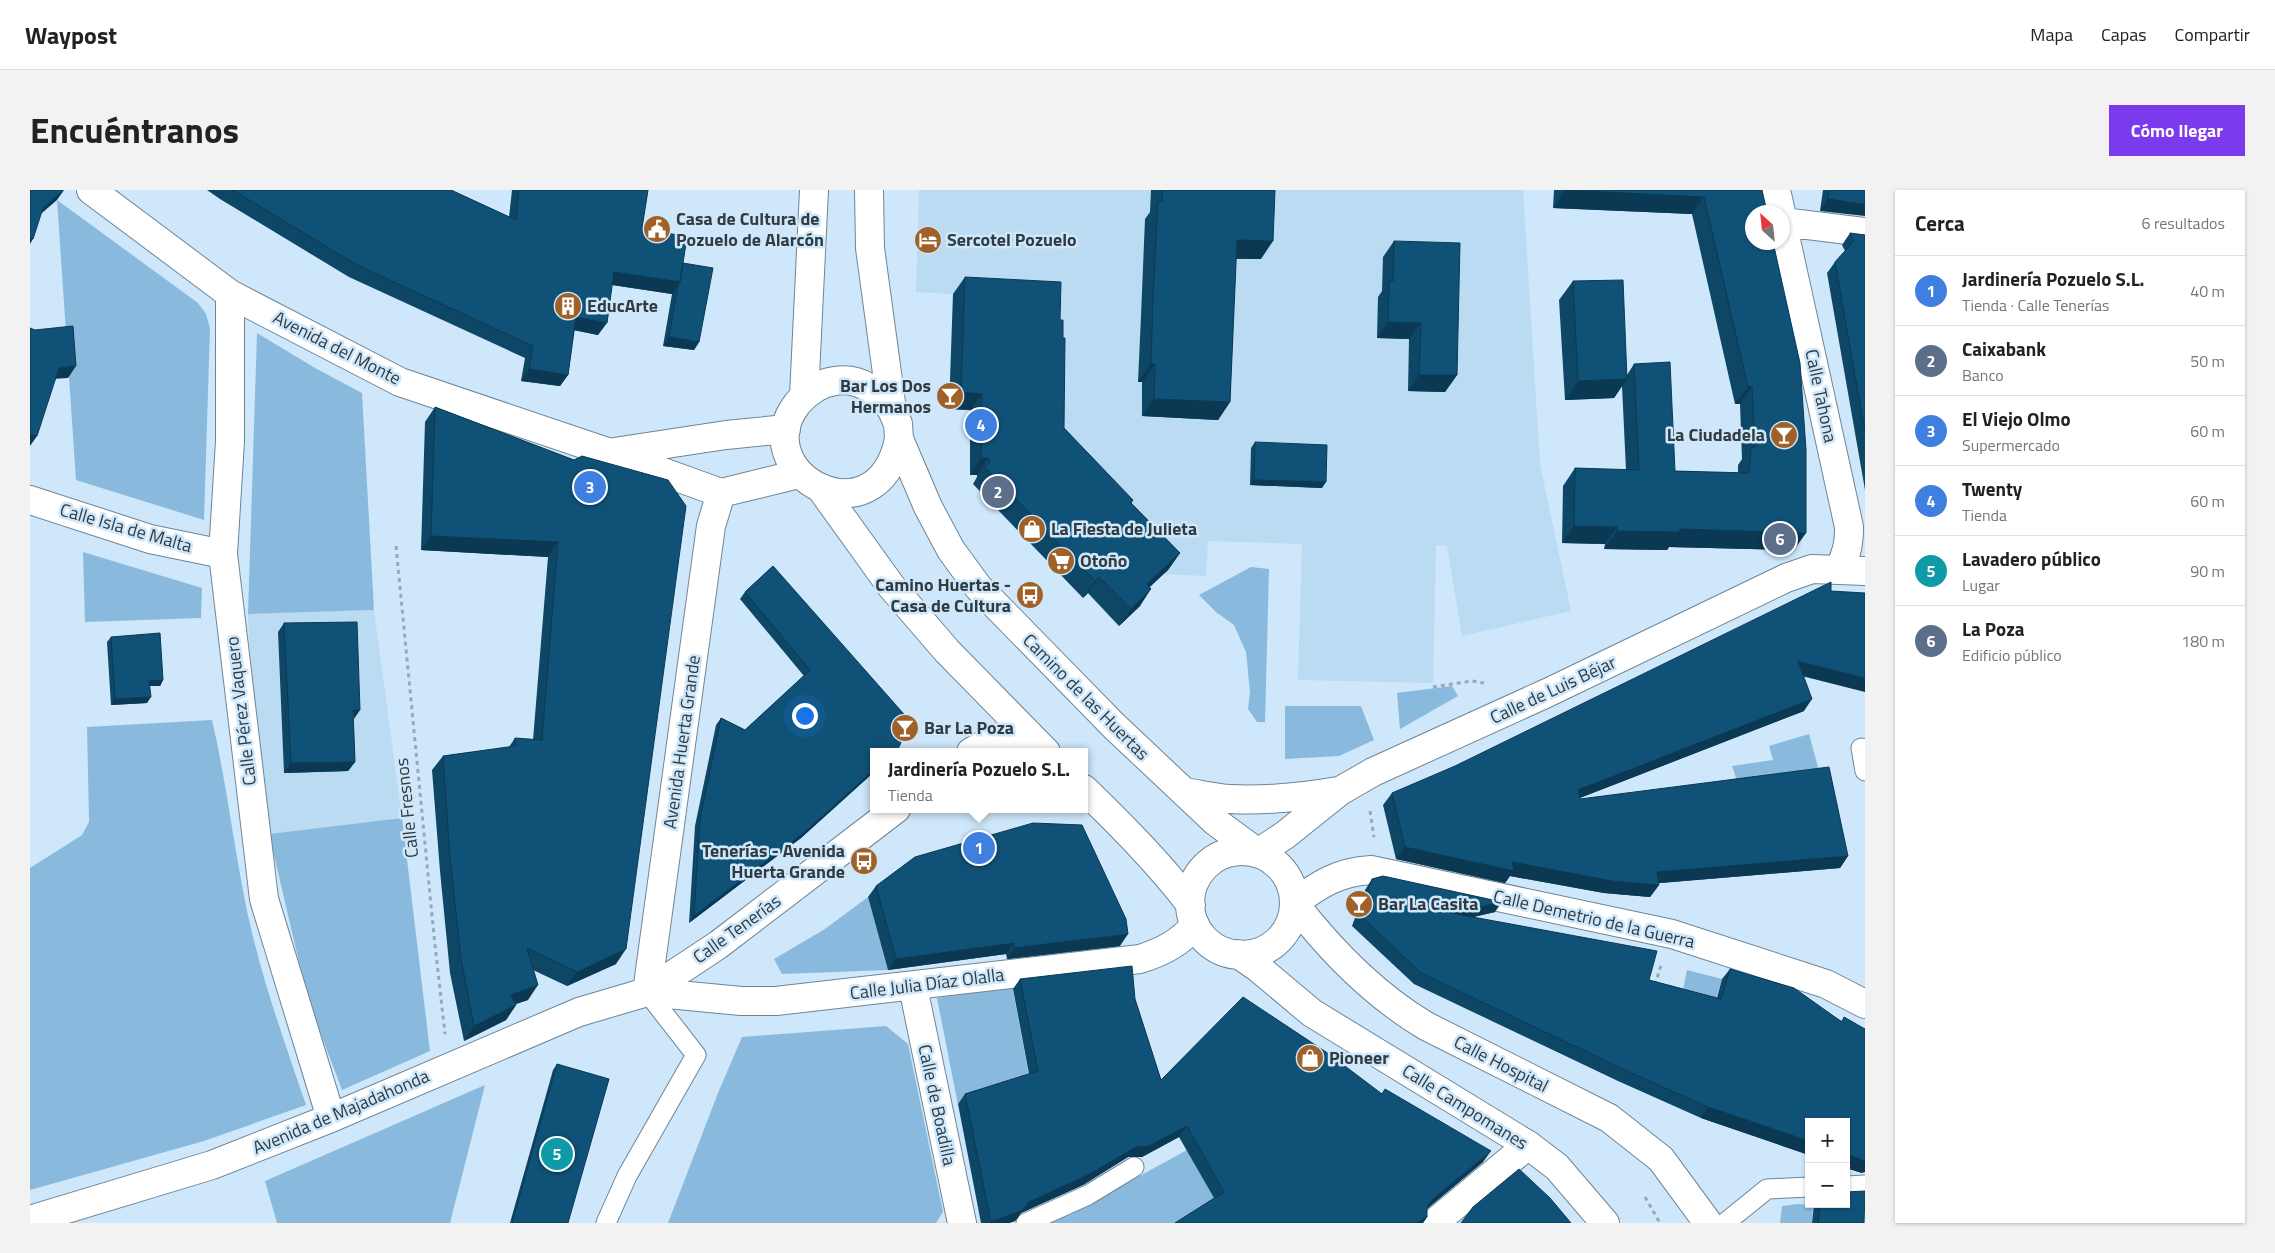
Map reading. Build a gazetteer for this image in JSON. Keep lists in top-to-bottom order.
{
  "streets": {
    "street": [
      "Avenida del Monte",
      "Calle Tahona",
      "Calle Isla de Malta",
      "Calle de Luis Béjar",
      "Camino de las Huertas",
      "Calle Pérez Vaquero",
      "Avenida Huerta Grande",
      "Calle Demetrio de la Guerra",
      "Calle Tenerías",
      "Calle Julia Díaz Olalla",
      "Calle Hospital",
      "Calle de Boadilla",
      "Calle Campomanes",
      "Avenida de Majadahonda"
    ],
    "path": ["Calle Fresnos"]
  },
  "crossings": [
    ["Avenida del Monte", "Camino de las Huertas"],
    ["Avenida del Monte", "Calle Pérez Vaquero"],
    ["Avenida del Monte", "Avenida Huerta Grande"],
    ["Calle Tahona", "Calle de Luis Béjar"],
    ["Calle Isla de Malta", "Calle Pérez Vaquero"],
    ["Calle de Luis Béjar", "Camino de las Huertas"],
    ["Calle de Luis Béjar", "Calle Demetrio de la Guerra"],
    ["Calle de Luis Béjar", "Calle Julia Díaz Olalla"],
    ["Calle de Luis Béjar", "Calle Hospital"],
    ["Calle de Luis Béjar", "Calle Campomanes"],
    ["Camino de las Huertas", "Calle Demetrio de la Guerra"],
    ["Camino de las Huertas", "Calle Julia Díaz Olalla"],
    ["Camino de las Huertas", "Calle Hospital"],
    ["Camino de las Huertas", "Calle Campomanes"],
    ["Calle Pérez Vaquero", "Avenida de Majadahonda"],
    ["Avenida Huerta Grande", "Calle Tenerías"],
    ["Avenida Huerta Grande", "Calle Julia Díaz Olalla"],
    ["Avenida Huerta Grande", "Avenida de Majadahonda"],
    ["Calle Fresnos", "Avenida de Majadahonda"],
    ["Calle Demetrio de la Guerra", "Calle Julia Díaz Olalla"],
    ["Calle Demetrio de la Guerra", "Calle Hospital"],
    ["Calle Demetrio de la Guerra", "Calle Campomanes"],
    ["Calle Tenerías", "Calle Julia Díaz Olalla"],
    ["Calle Tenerías", "Avenida de Majadahonda"],
    ["Calle Julia Díaz Olalla", "Calle Hospital"],
    ["Calle Julia Díaz Olalla", "Calle de Boadilla"],
    ["Calle Julia Díaz Olalla", "Calle Campomanes"],
    ["Calle Julia Díaz Olalla", "Avenida de Majadahonda"],
    ["Calle Hospital", "Calle Campomanes"]
  ],
  "places": {
    "public building": ["Casa de Cultura de Pozuelo de Alarcón"],
    "hotel": ["Sercotel Pozuelo"],
    "building": ["EducArte"],
    "bar": [
      "Bar Los Dos Hermanos",
      "La Ciudadela",
      "Bar La Poza",
      "Bar La Casita"
    ],
    "shop": ["La Fiesta de Julieta", "Pioneer"],
    "supermarket": ["Otoño"],
    "bus stop": ["Camino Huertas - Casa de Cultura", "Tenerías - Avenida Huerta Grande"]
  },
  "north": "top left",
  "page": {
    "header": "Waypost",
    "nav": ["Mapa", "Capas", "Compartir"],
    "title": "Encuéntranos",
    "buttons": "Cómo llegar",
    "heading": ["Cerca", "6 resultados"],
    "list": [
      {
        "mark": "1",
        "name": "Jardinería Pozuelo S.L.",
        "note": "Tienda · Calle Tenerías",
        "value": "40 m"
      },
      {
        "mark": "2",
        "name": "Caixabank",
        "note": "Banco",
        "value": "50 m"
      },
      {
        "mark": "3",
        "name": "El Viejo Olmo",
        "note": "Supermercado",
        "value": "60 m"
      },
      {
        "mark": "4",
        "name": "Twenty",
        "note": "Tienda",
        "value": "60 m"
      },
      {
        "mark": "5",
        "name": "Lavadero público",
        "note": "Lugar",
        "value": "90 m"
      },
      {
        "mark": "6",
        "name": "La Poza",
        "note": "Edificio público",
        "value": "180 m"
      }
    ],
    "pins": [
      "4",
      "3",
      "2",
      "6",
      "1",
      "5"
    ],
    "popup": ["Jardinería Pozuelo S.L.", "Tienda"],
    "map_buttons": ["+", "−"]
  }
}
